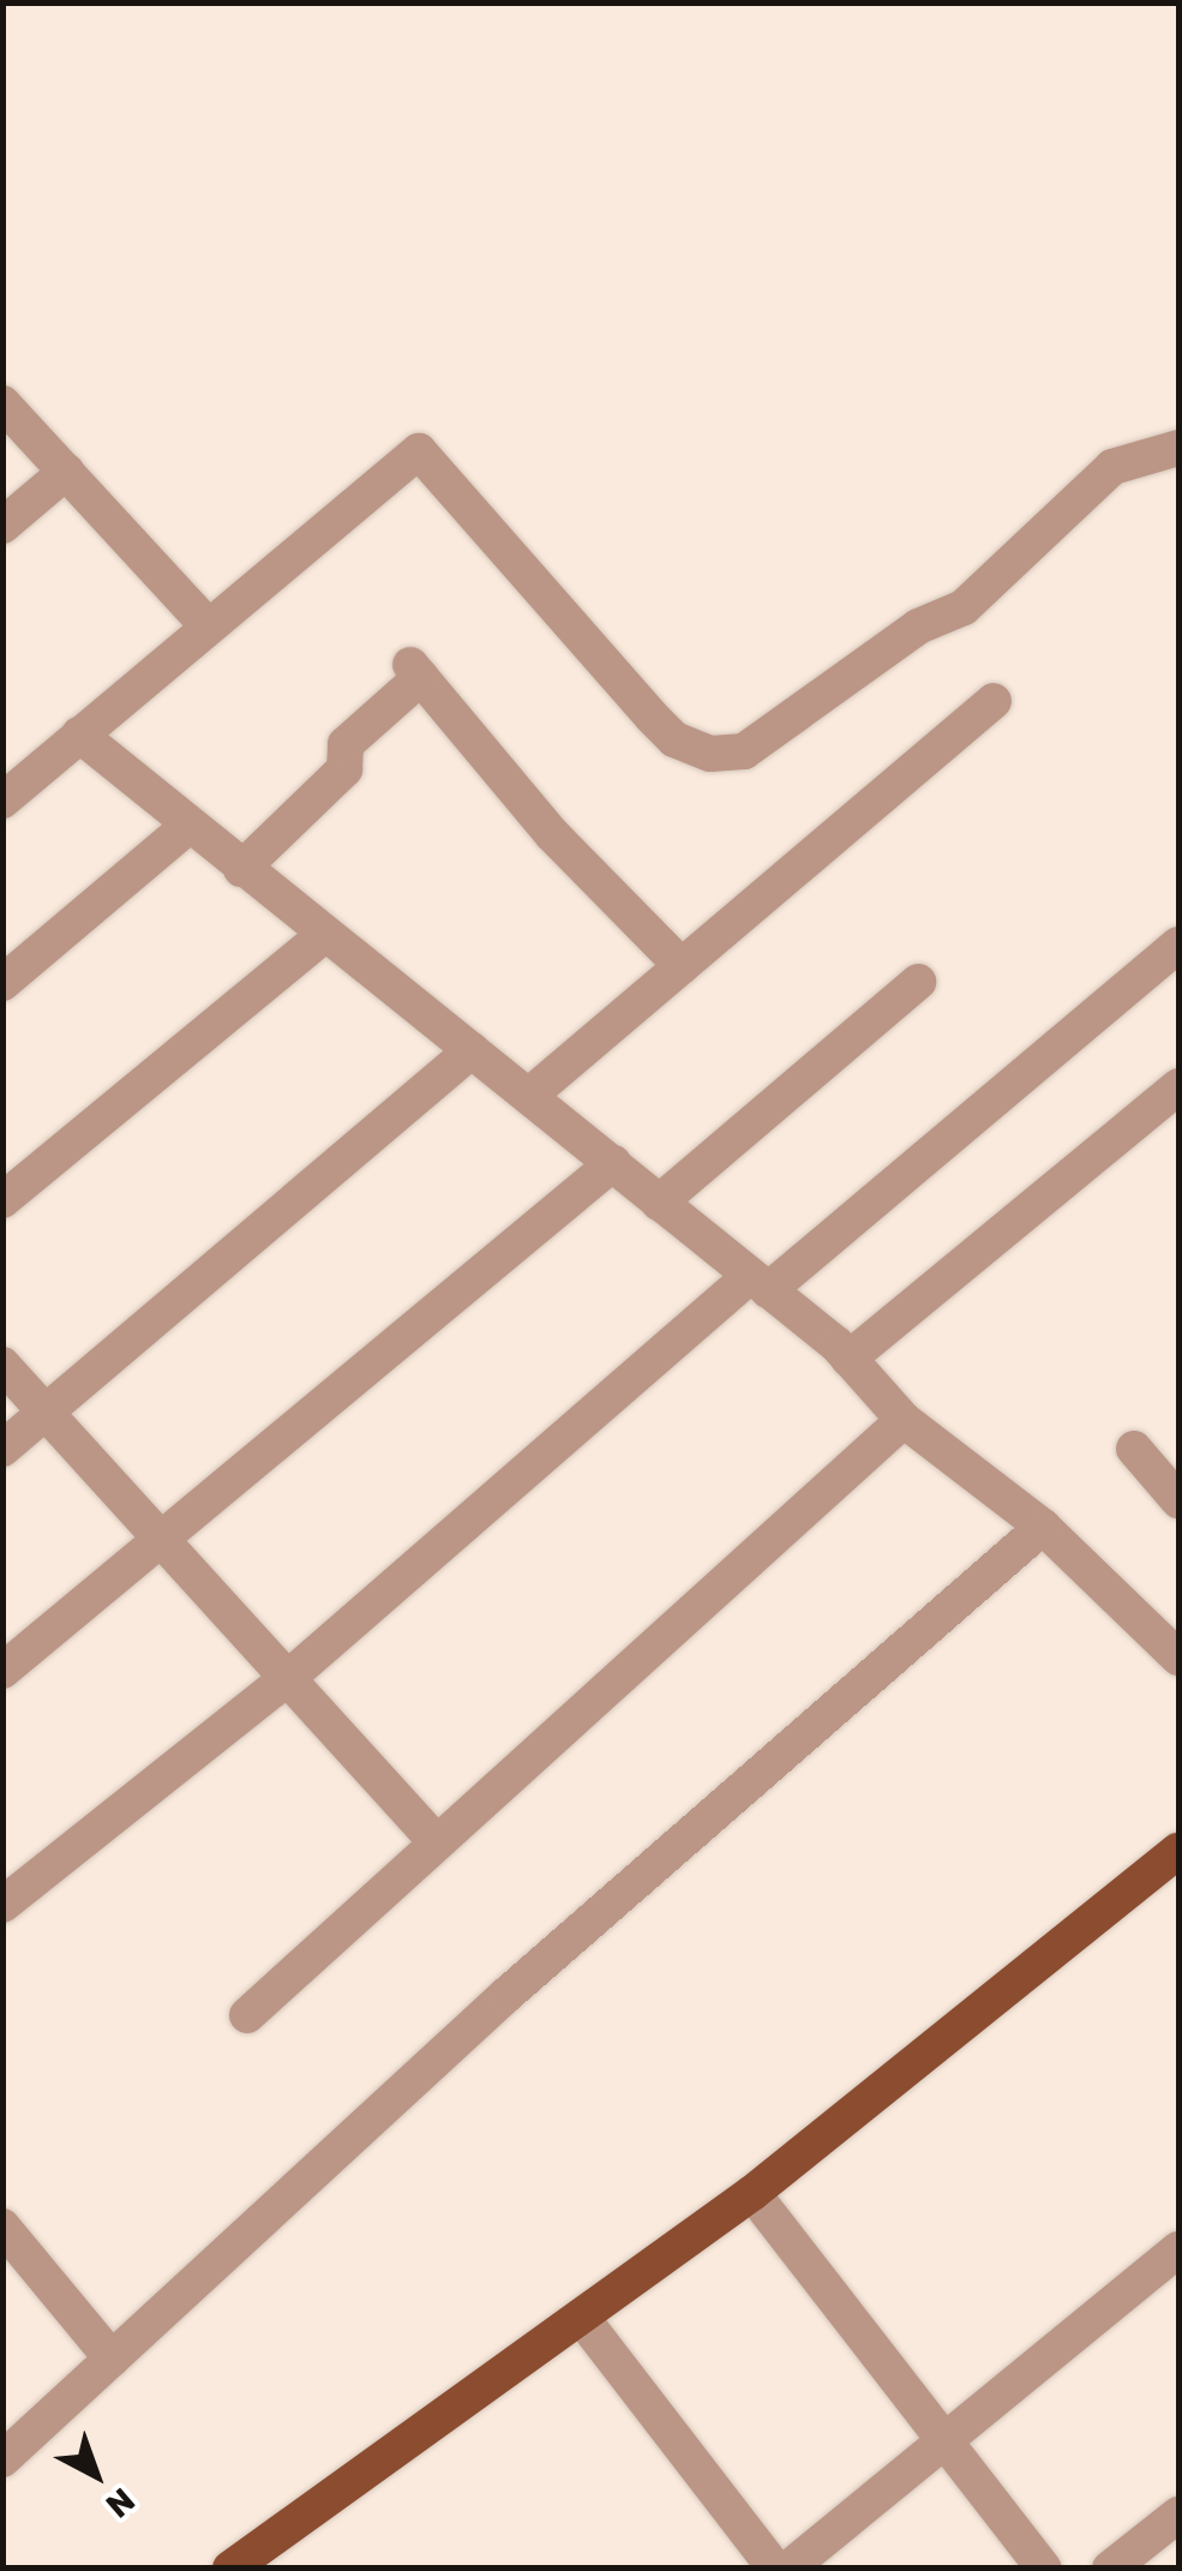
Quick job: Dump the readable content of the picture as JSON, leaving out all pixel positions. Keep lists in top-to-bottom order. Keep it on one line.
{"north":"bottom right"}
